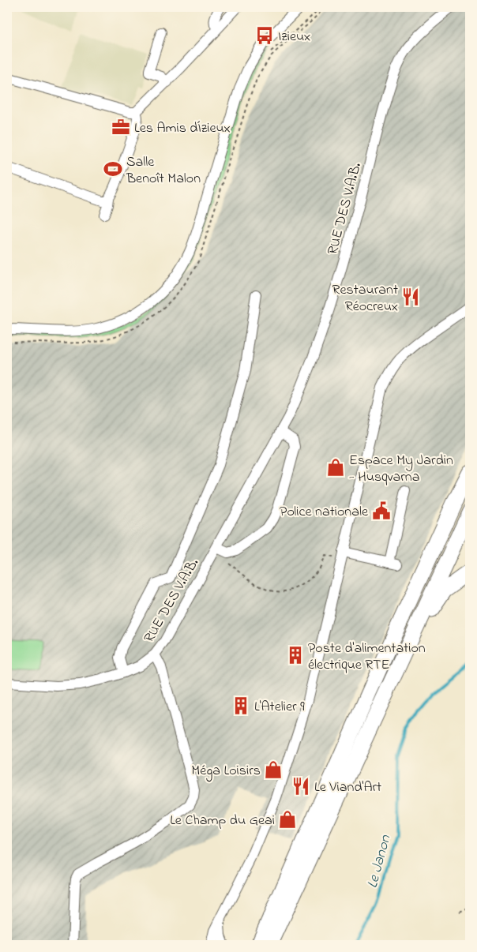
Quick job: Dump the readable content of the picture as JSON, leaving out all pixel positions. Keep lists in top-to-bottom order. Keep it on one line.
{"streets":{"street":["RUE DES V.A.B."]},"water":["Le Janon"],"places":{"bus stop":["Izieux"],"office":["Les Amis dÍzieux"],"sports":["Salle Benoît Malon"],"restaurant":["Restaurant Réocreux","Le Viand'Art"],"shop":["Espace My Jardin - Husqvarna","Méga Loisirs","Le Champ du Geai"],"public building":["Police nationale"],"building":["Poste d'alimentation électrique RTE","L'Atelier 9"]}}
